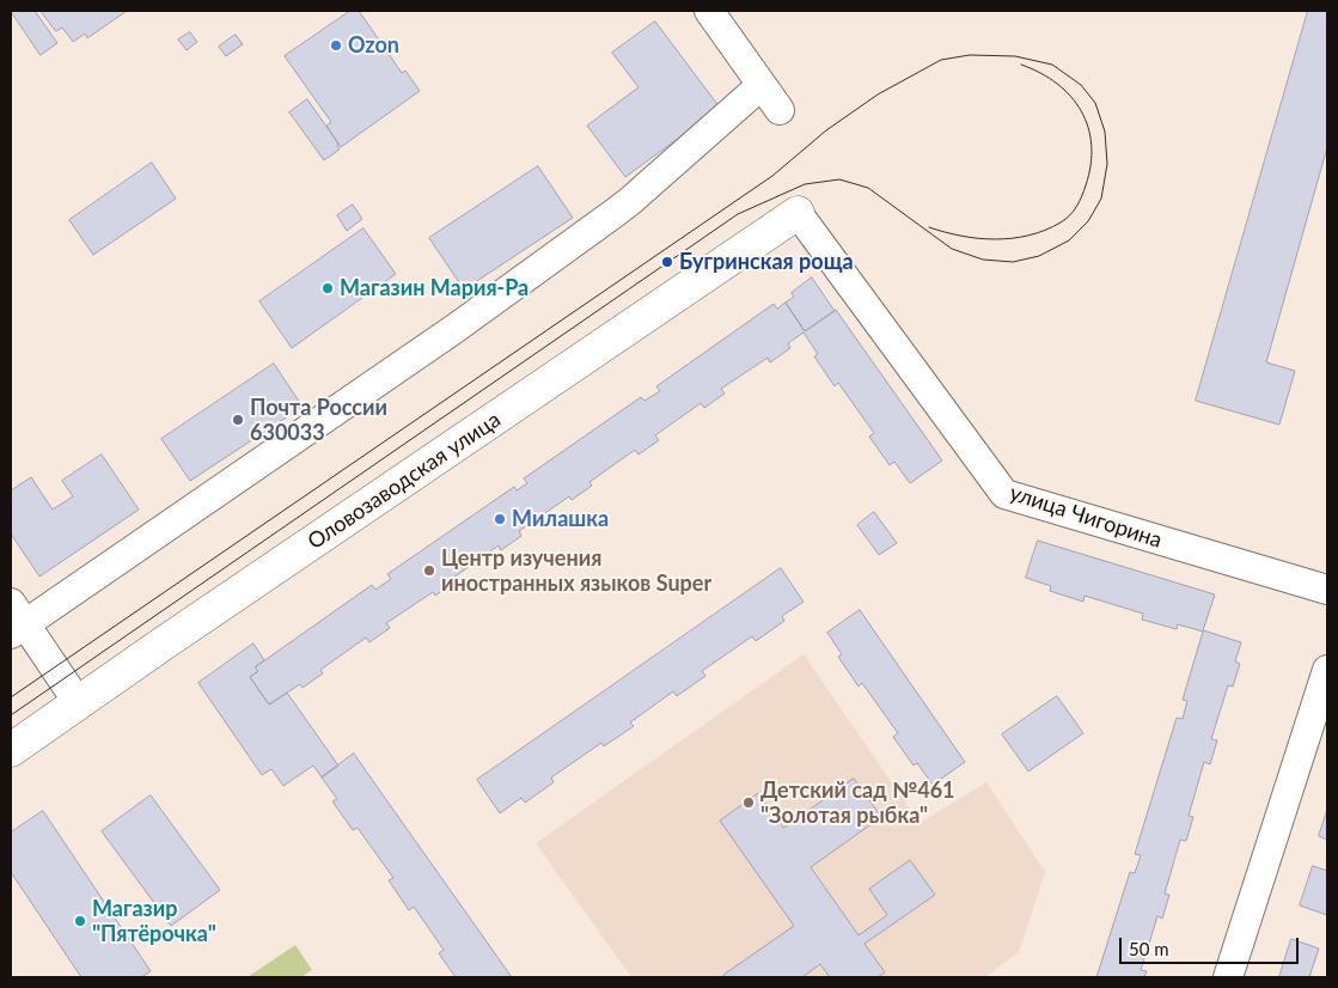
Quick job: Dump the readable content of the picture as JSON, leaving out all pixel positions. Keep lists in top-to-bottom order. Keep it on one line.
{"streets":{"street":["Оловозаводская улица","улица Чигорина"]},"crossings":[["Оловозаводская улица","улица Чигорина"]],"places":["Ozon","Бугринская роща","Магазин Мария-Ра","Почта России 630033","Милашка","Центр изучения иностранных языков Super","Детский сад №461 \"Золотая рыбка\"","Магазир \"Пятёрочка\""],"scale_bar":"50 m"}
